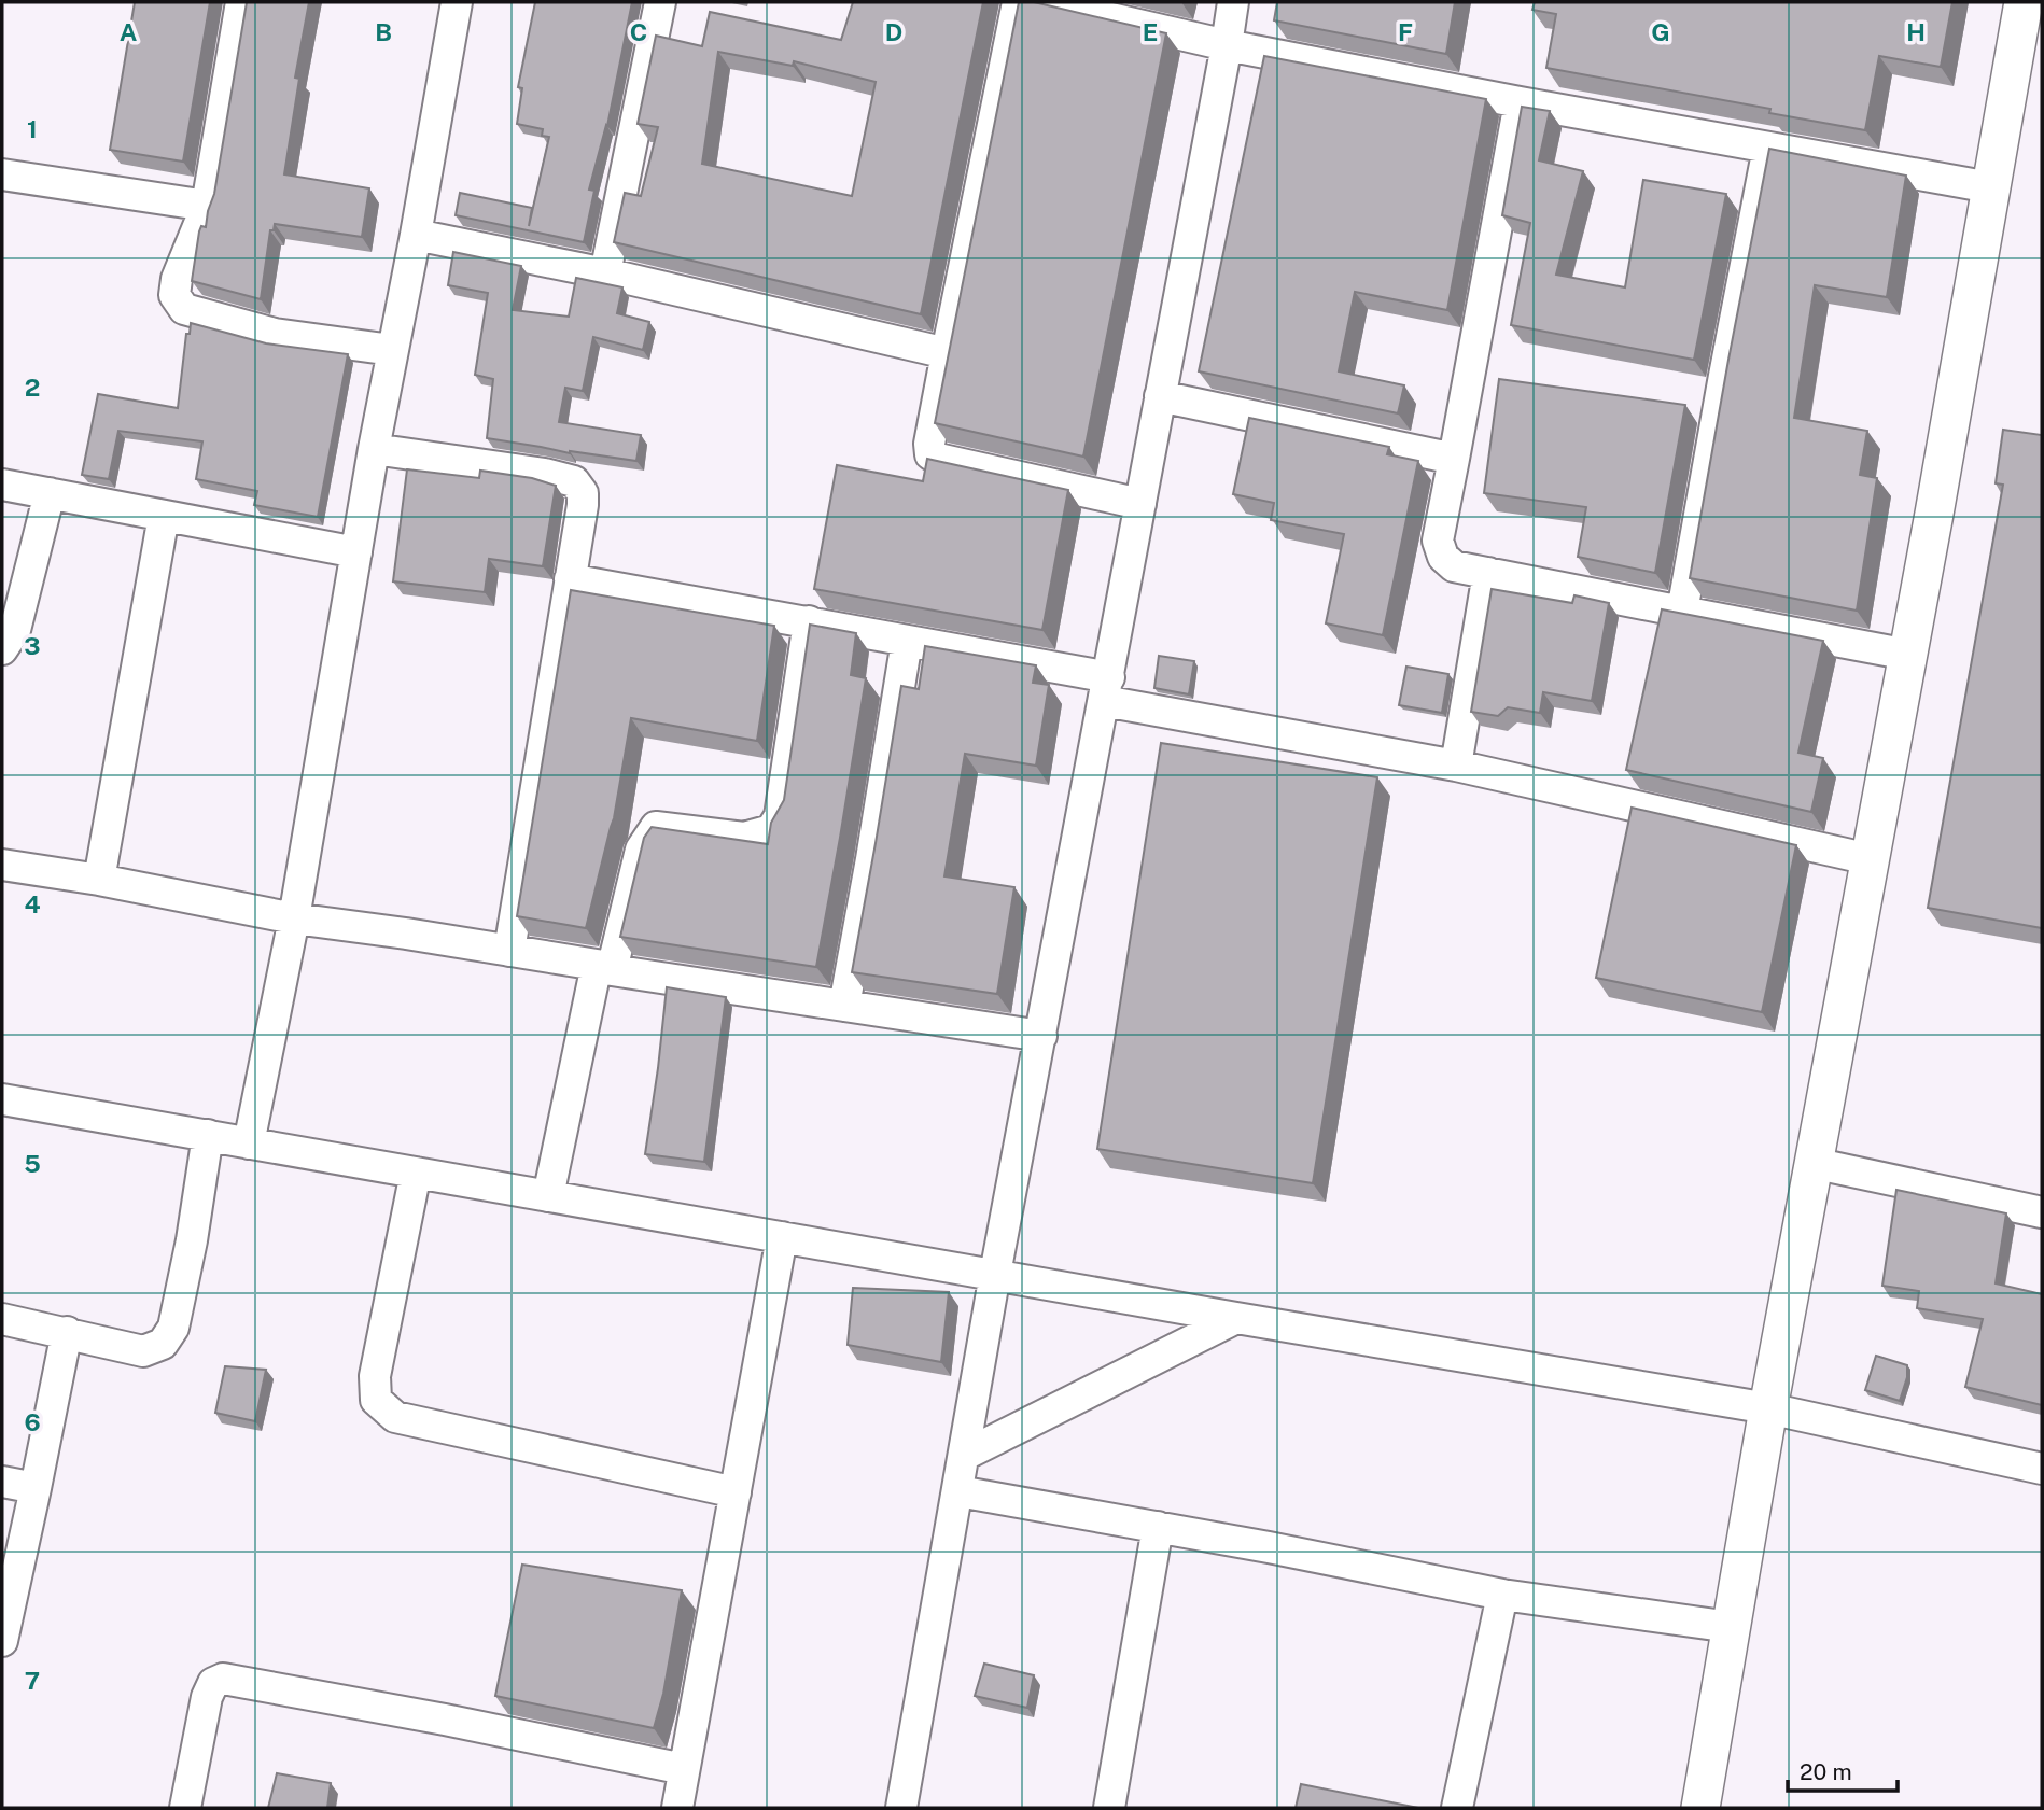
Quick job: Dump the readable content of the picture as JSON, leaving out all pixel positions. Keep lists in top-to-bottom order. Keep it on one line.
{"scale_bar":"20 m","grid":{"columns":["A","B","C","D","E","F","G","H"],"rows":["1","2","3","4","5","6","7"]}}
